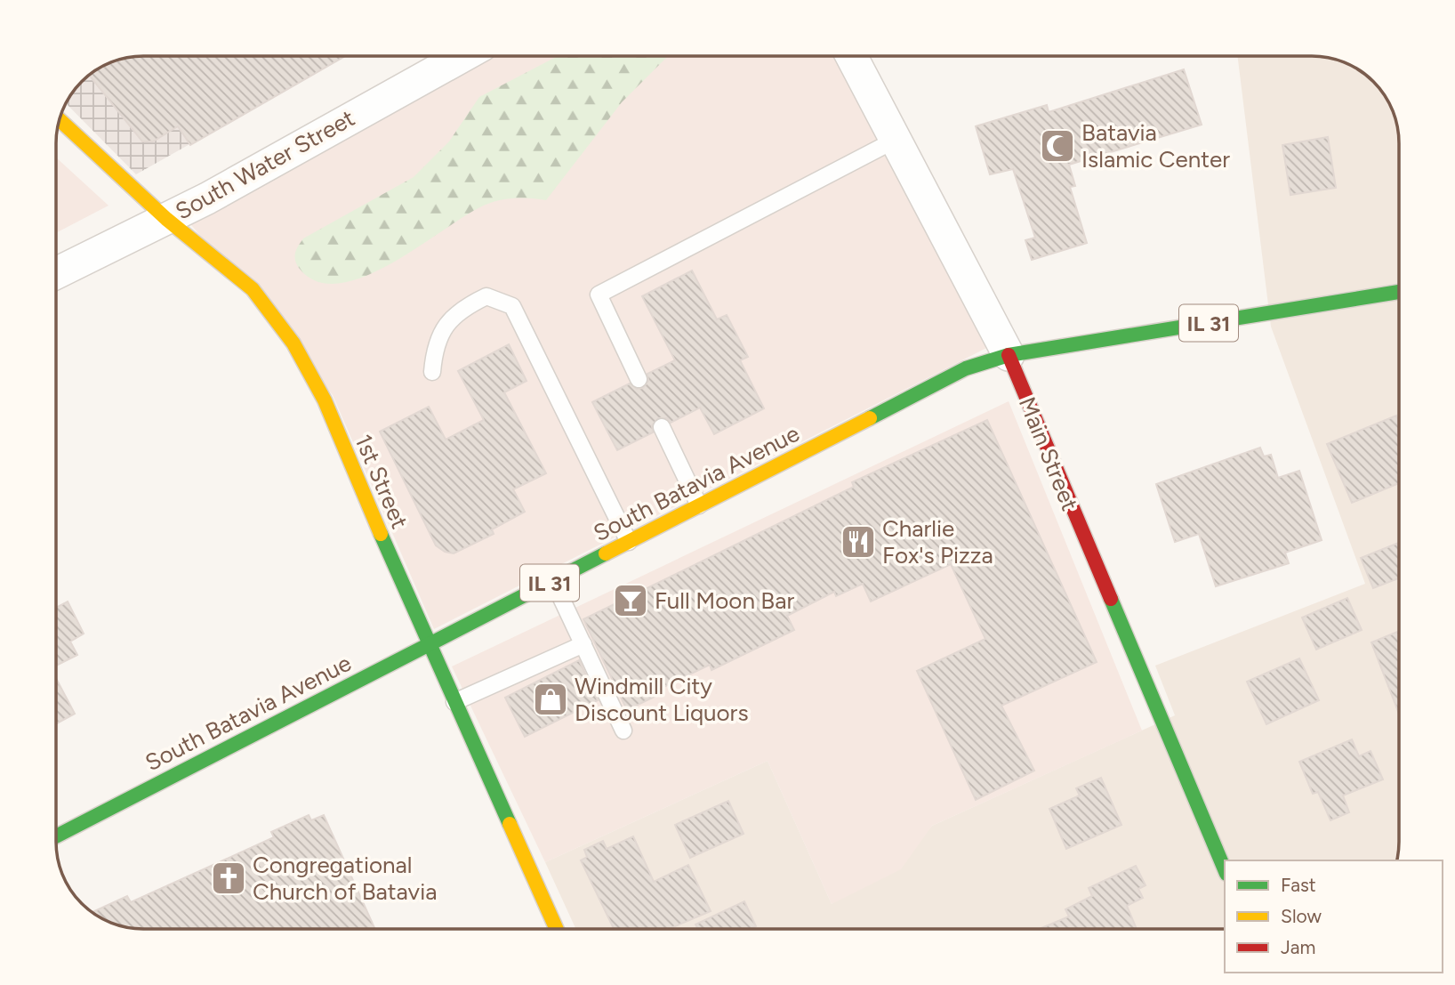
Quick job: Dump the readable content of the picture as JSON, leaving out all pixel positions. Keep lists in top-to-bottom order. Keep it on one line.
{"streets":{"main road":["IL 31","Main Street","1st Street","South Batavia Avenue"],"street":["South Water Street"]},"crossings":[["South Water Street","1st Street"],["Main Street","South Batavia Avenue"],["1st Street","South Batavia Avenue"]],"places":{"mosque":["Batavia Islamic Center"],"restaurant":["Charlie Fox's Pizza"],"bar":["Full Moon Bar"],"shop":["Windmill City Discount Liquors"],"church":["Congregational Church of Batavia"]},"legend":["Fast","Slow","Jam"]}
